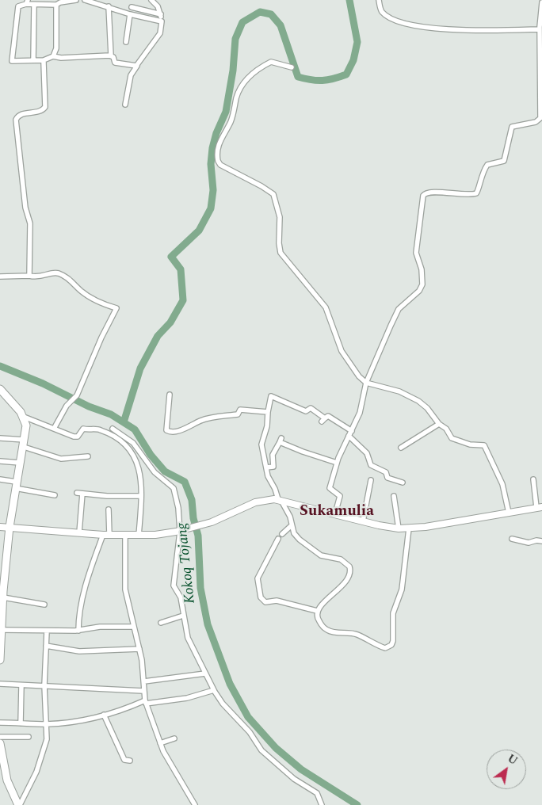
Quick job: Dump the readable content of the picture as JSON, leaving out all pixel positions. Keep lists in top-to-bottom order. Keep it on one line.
{"districts":["Sukamulia"],"water":["Kokoq Tojang"],"north":"top right"}
